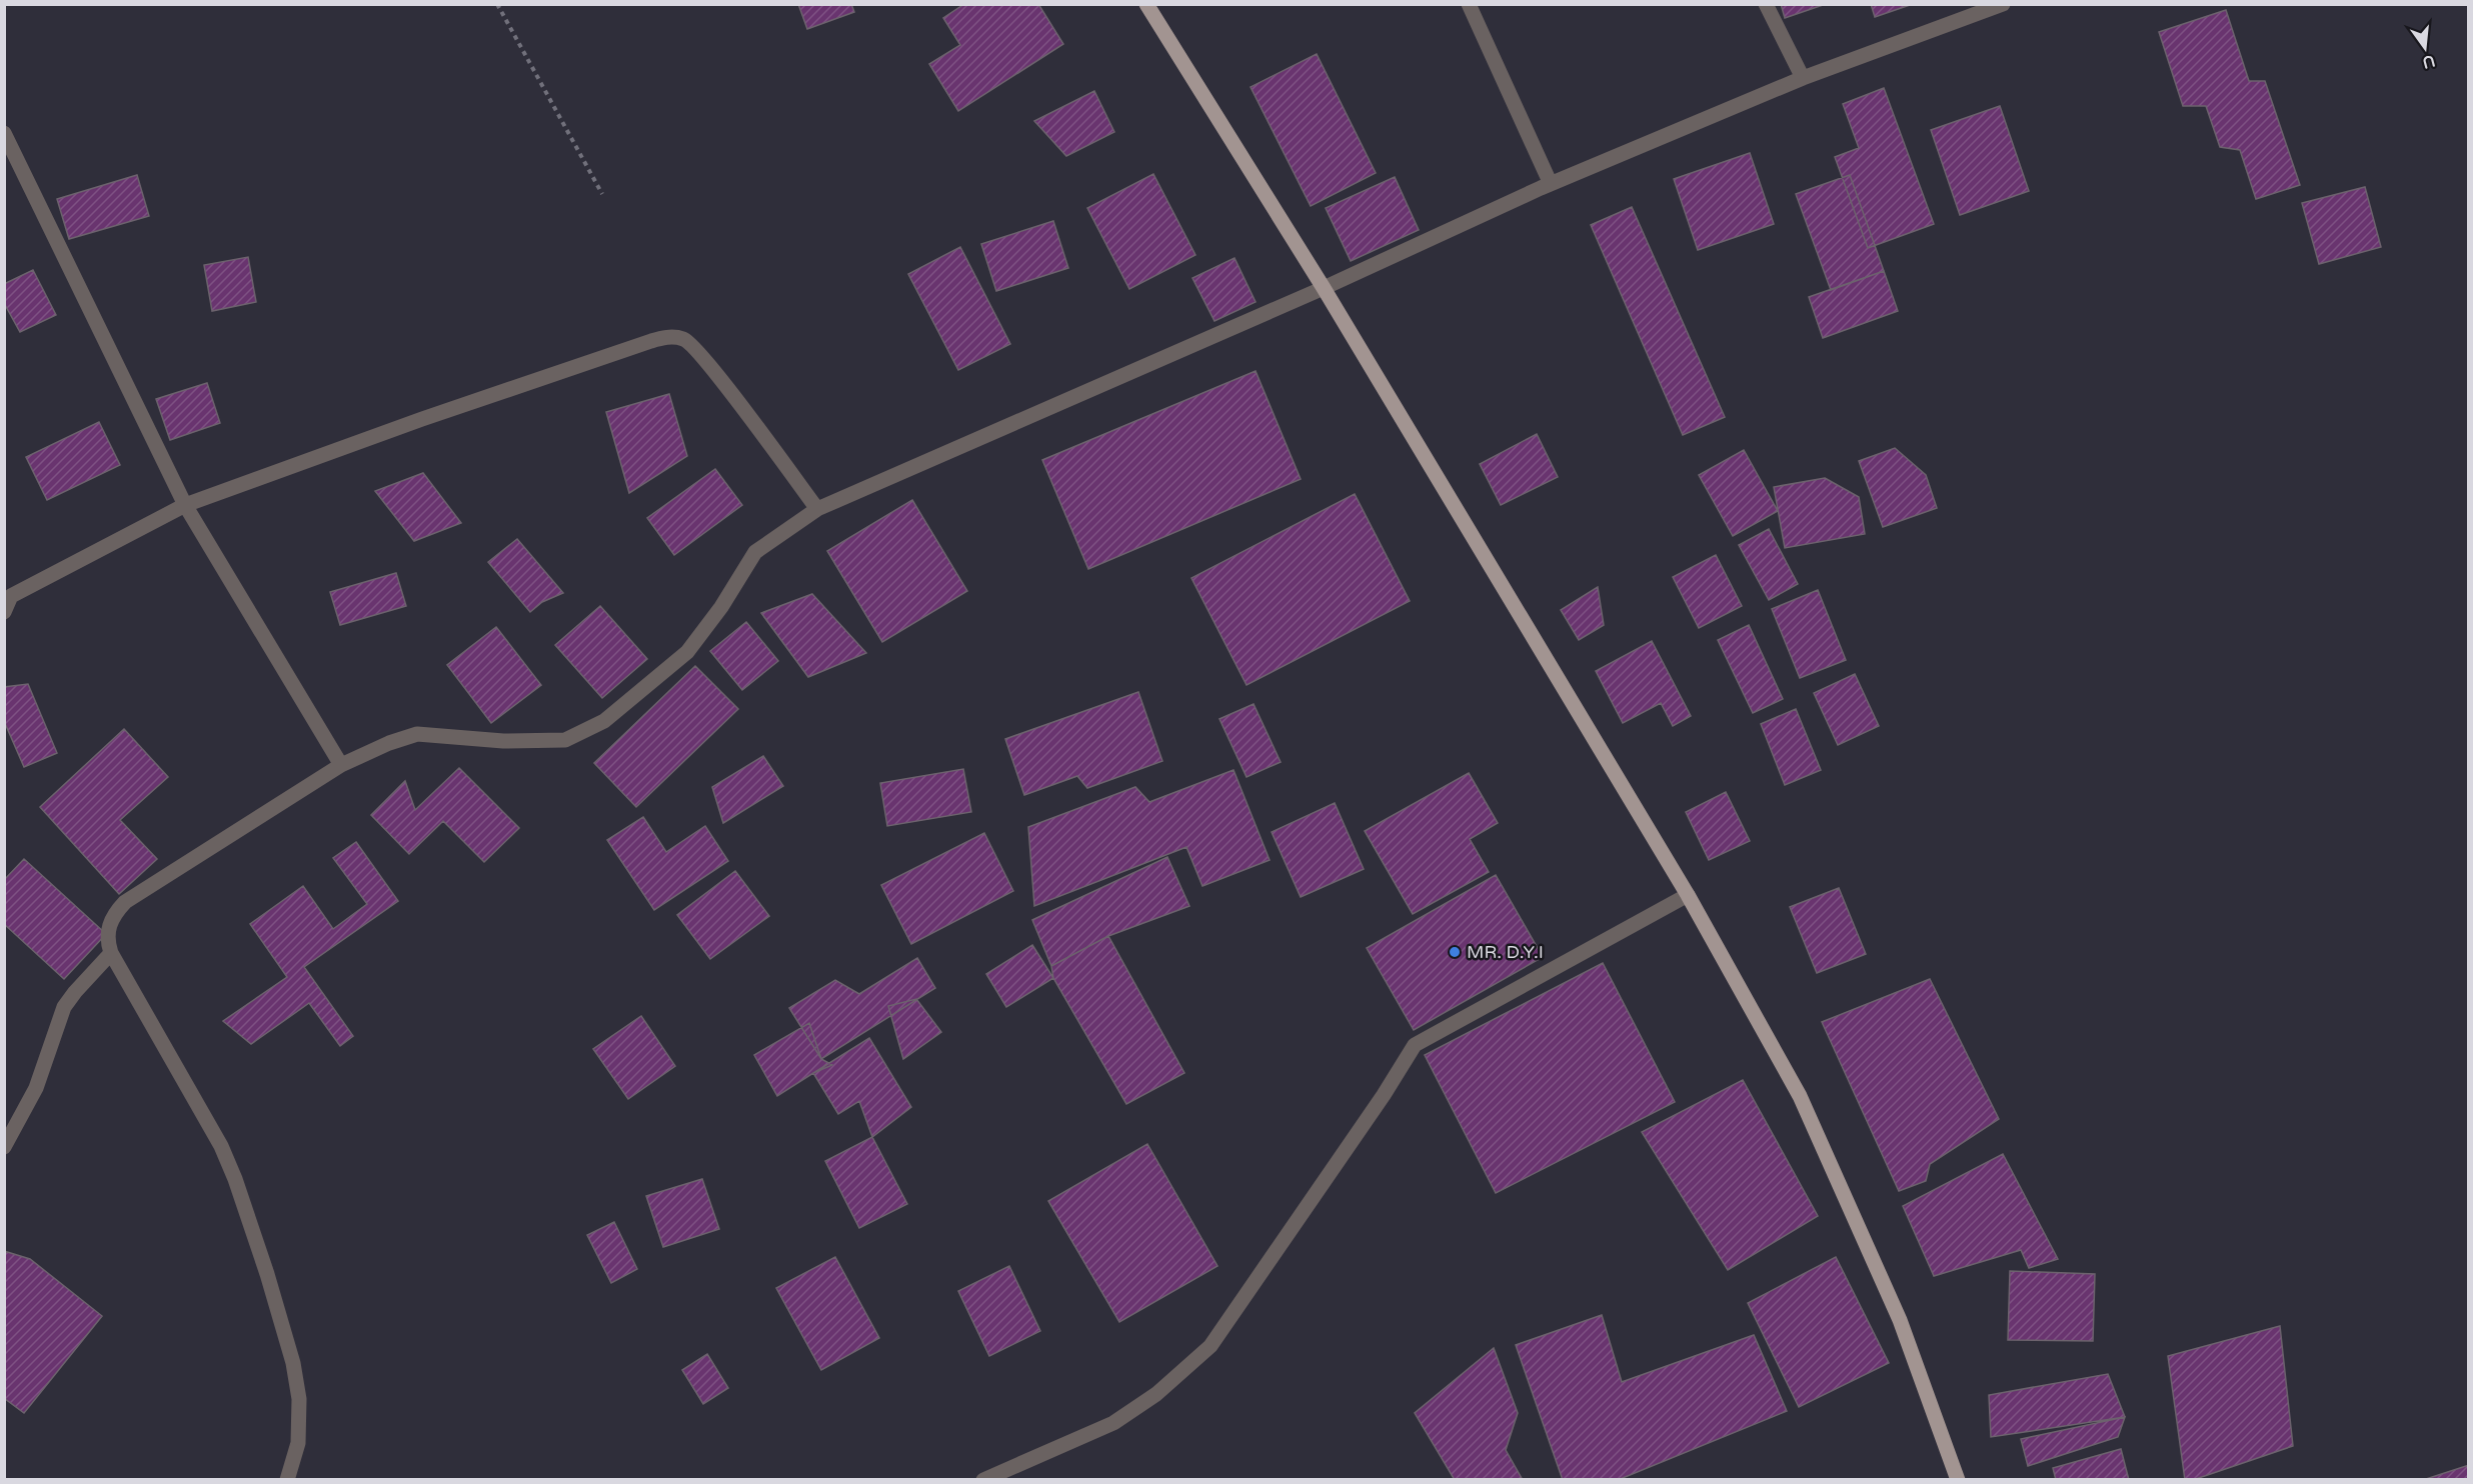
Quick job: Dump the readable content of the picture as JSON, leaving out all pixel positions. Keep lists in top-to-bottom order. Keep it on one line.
{"places":["MR. D.Y.I"],"north":"bottom"}
